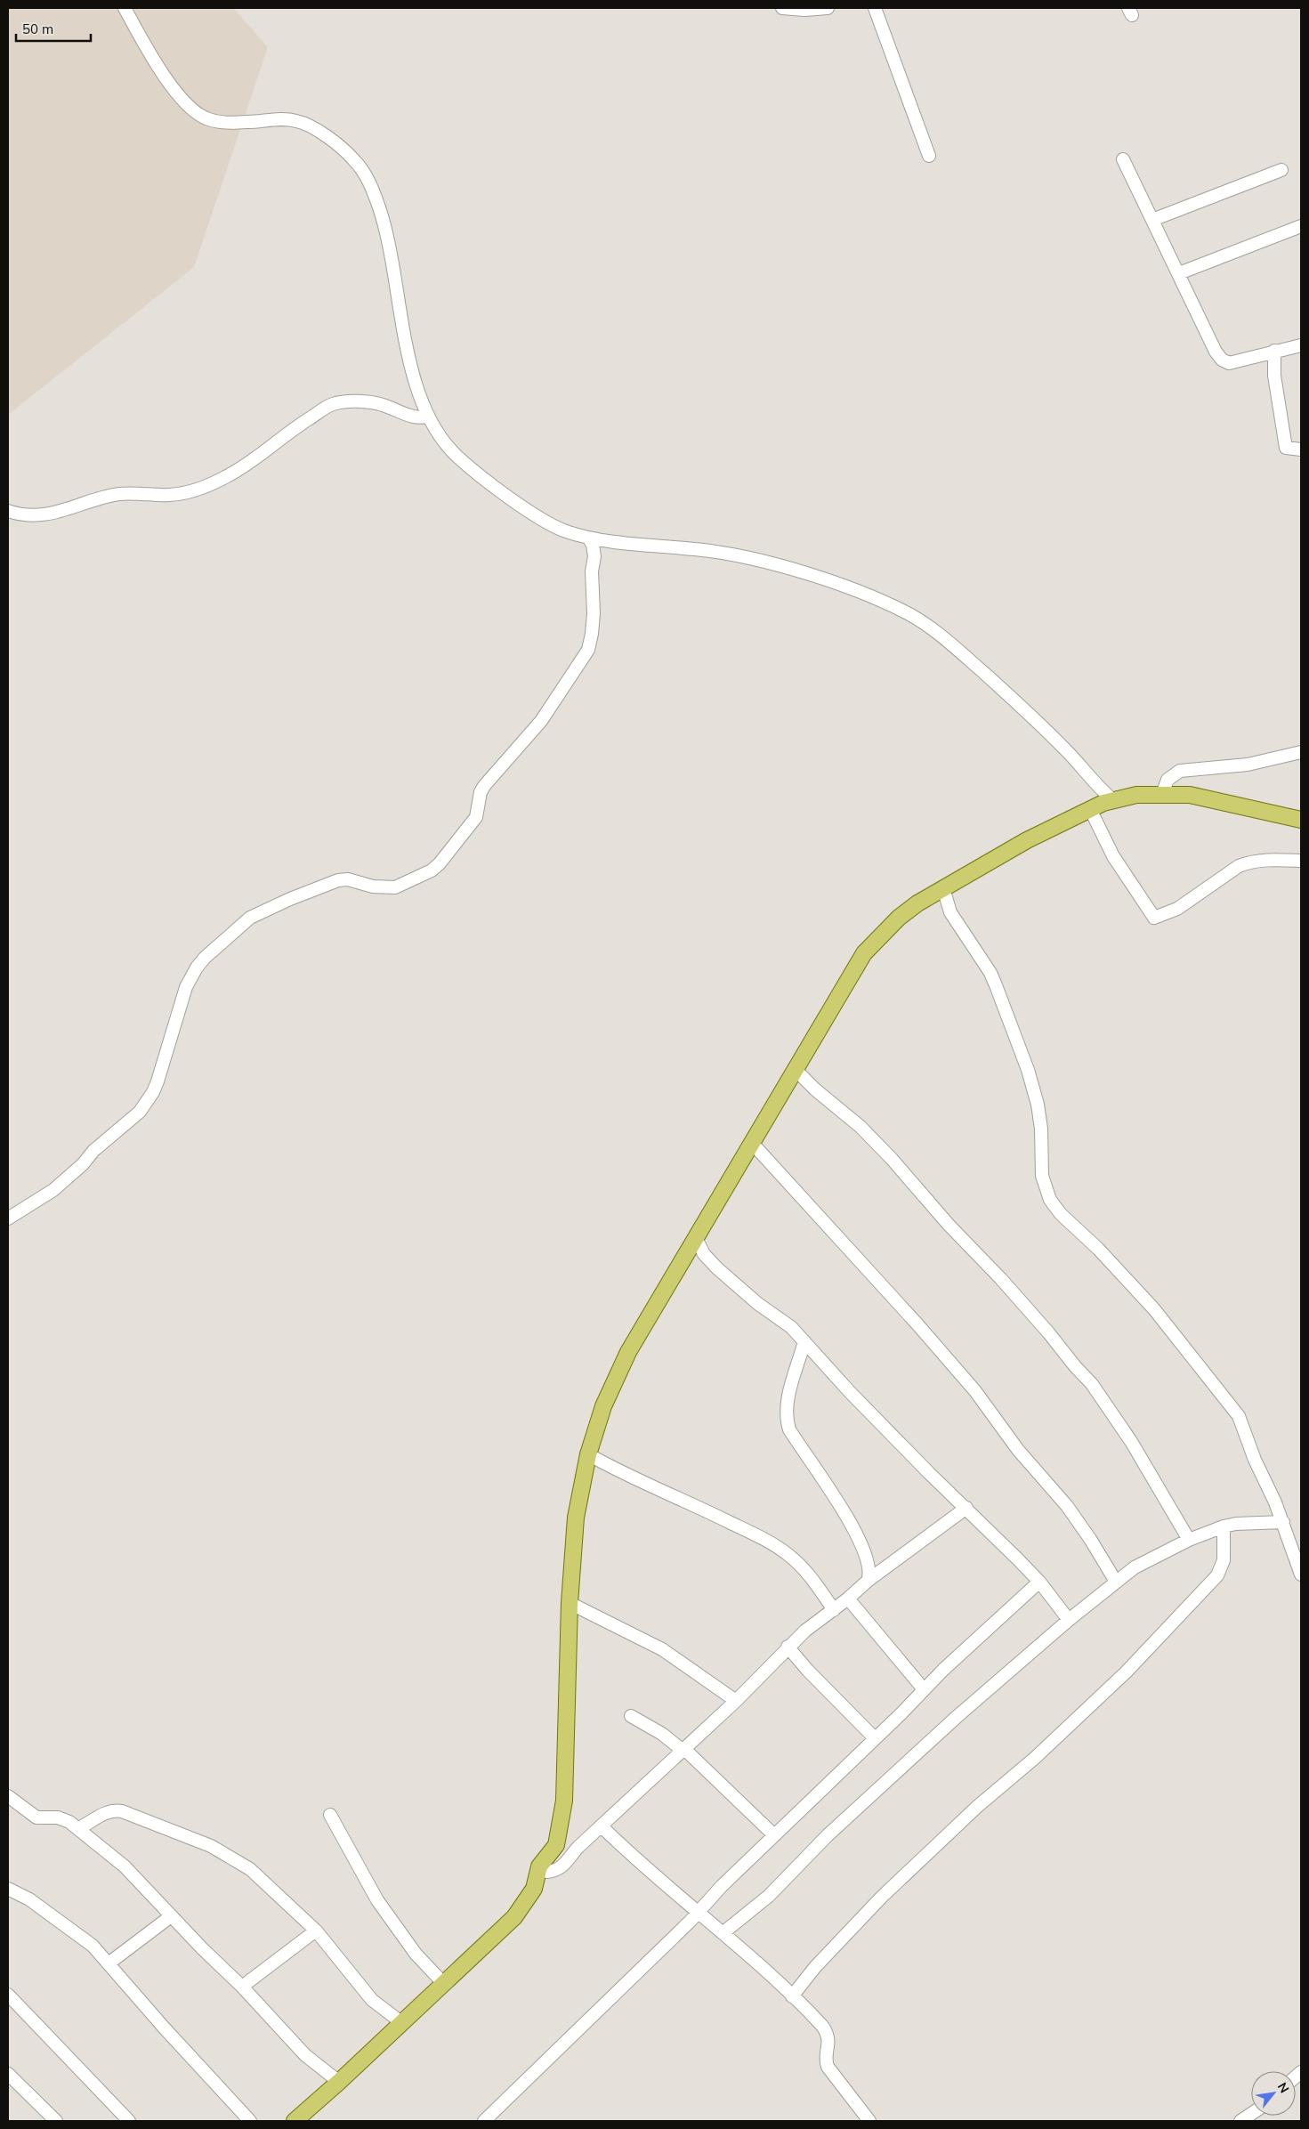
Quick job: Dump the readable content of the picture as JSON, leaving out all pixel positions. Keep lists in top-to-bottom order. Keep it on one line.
{"scale_bar":"50 m","north":"top right"}
